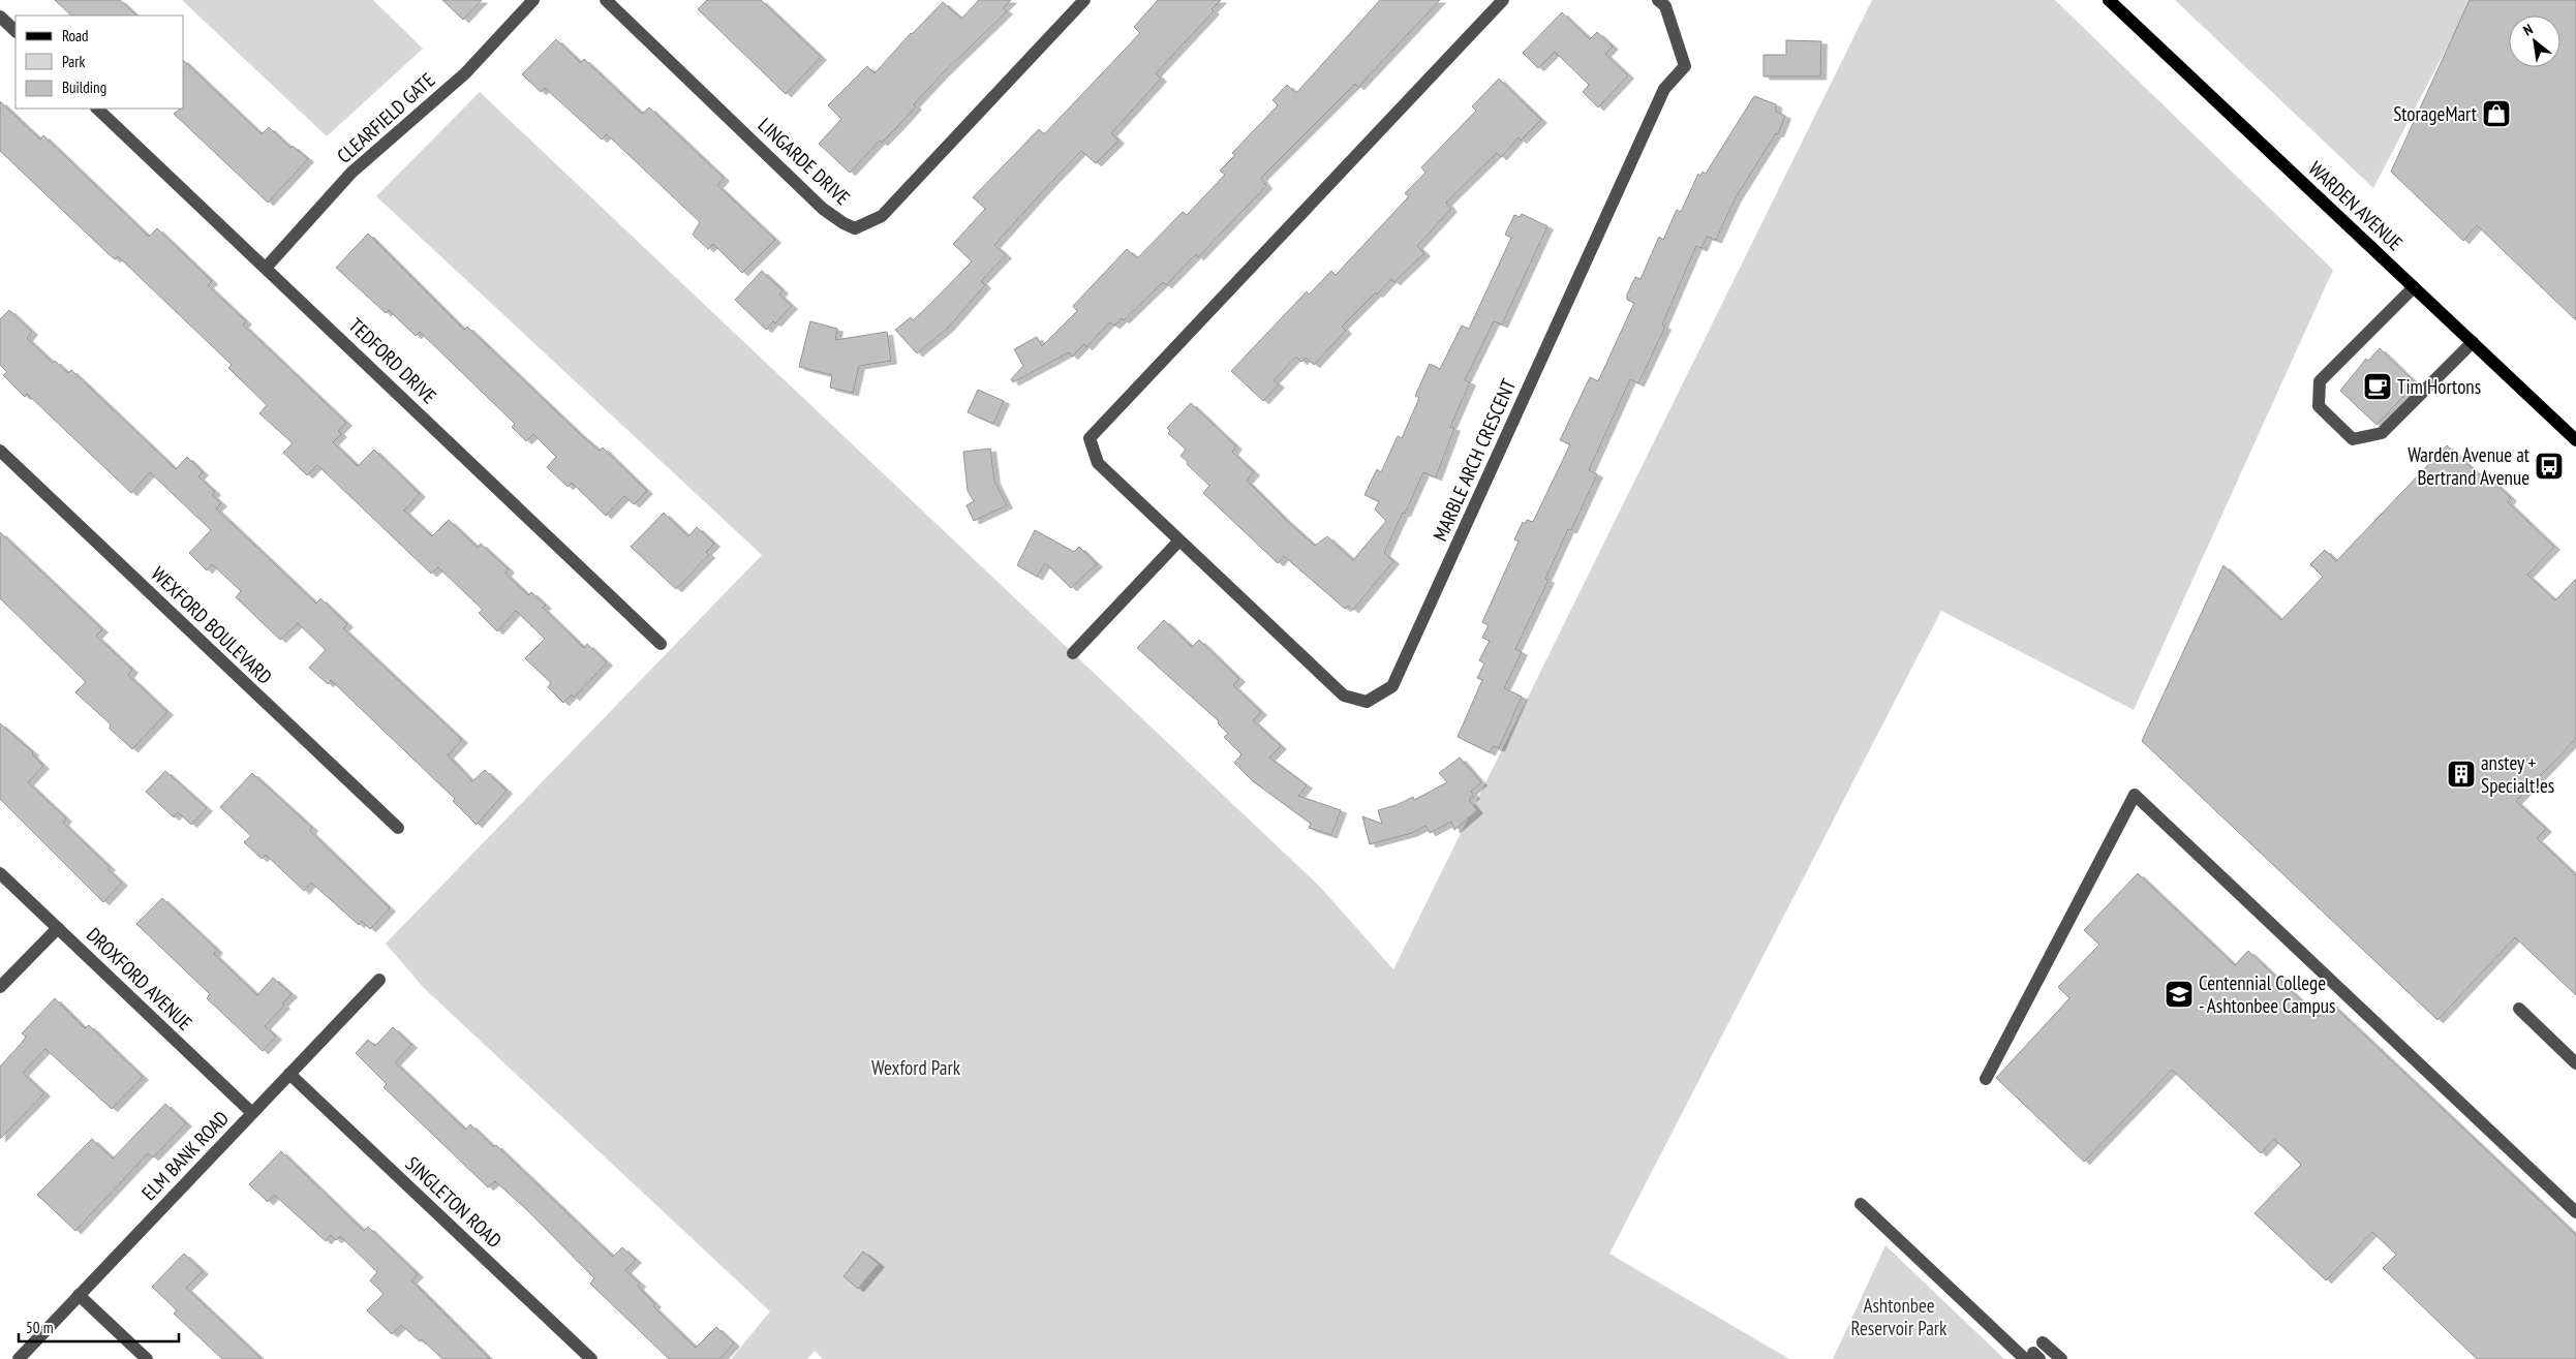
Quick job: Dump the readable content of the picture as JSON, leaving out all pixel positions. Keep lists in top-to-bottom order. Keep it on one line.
{"streets":{"main road":["WARDEN AVENUE"],"street":["CLEARFIELD GATE","LINGARDE DRIVE","TEDFORD DRIVE","MARBLE ARCH CRESCENT","WEXFORD BOULEVARD","DROXFORD AVENUE","ELM BANK ROAD","SINGLETON ROAD"]},"crossings":[["CLEARFIELD GATE","TEDFORD DRIVE"],["DROXFORD AVENUE","ELM BANK ROAD"],["ELM BANK ROAD","SINGLETON ROAD"]],"parks":["Wexford Park","Ashtonbee Reservoir Park"],"places":{"shop":["StorageMart"],"cafe":["Tim Hortons"],"bus stop":["Warden Avenue at Bertrand Avenue"],"building":["anstey + Specialt!es"],"school or university":["Centennial College - Ashtonbee Campus"]},"legend":["Road","Park","Building"],"scale_bar":"50 m","north":"top left"}
